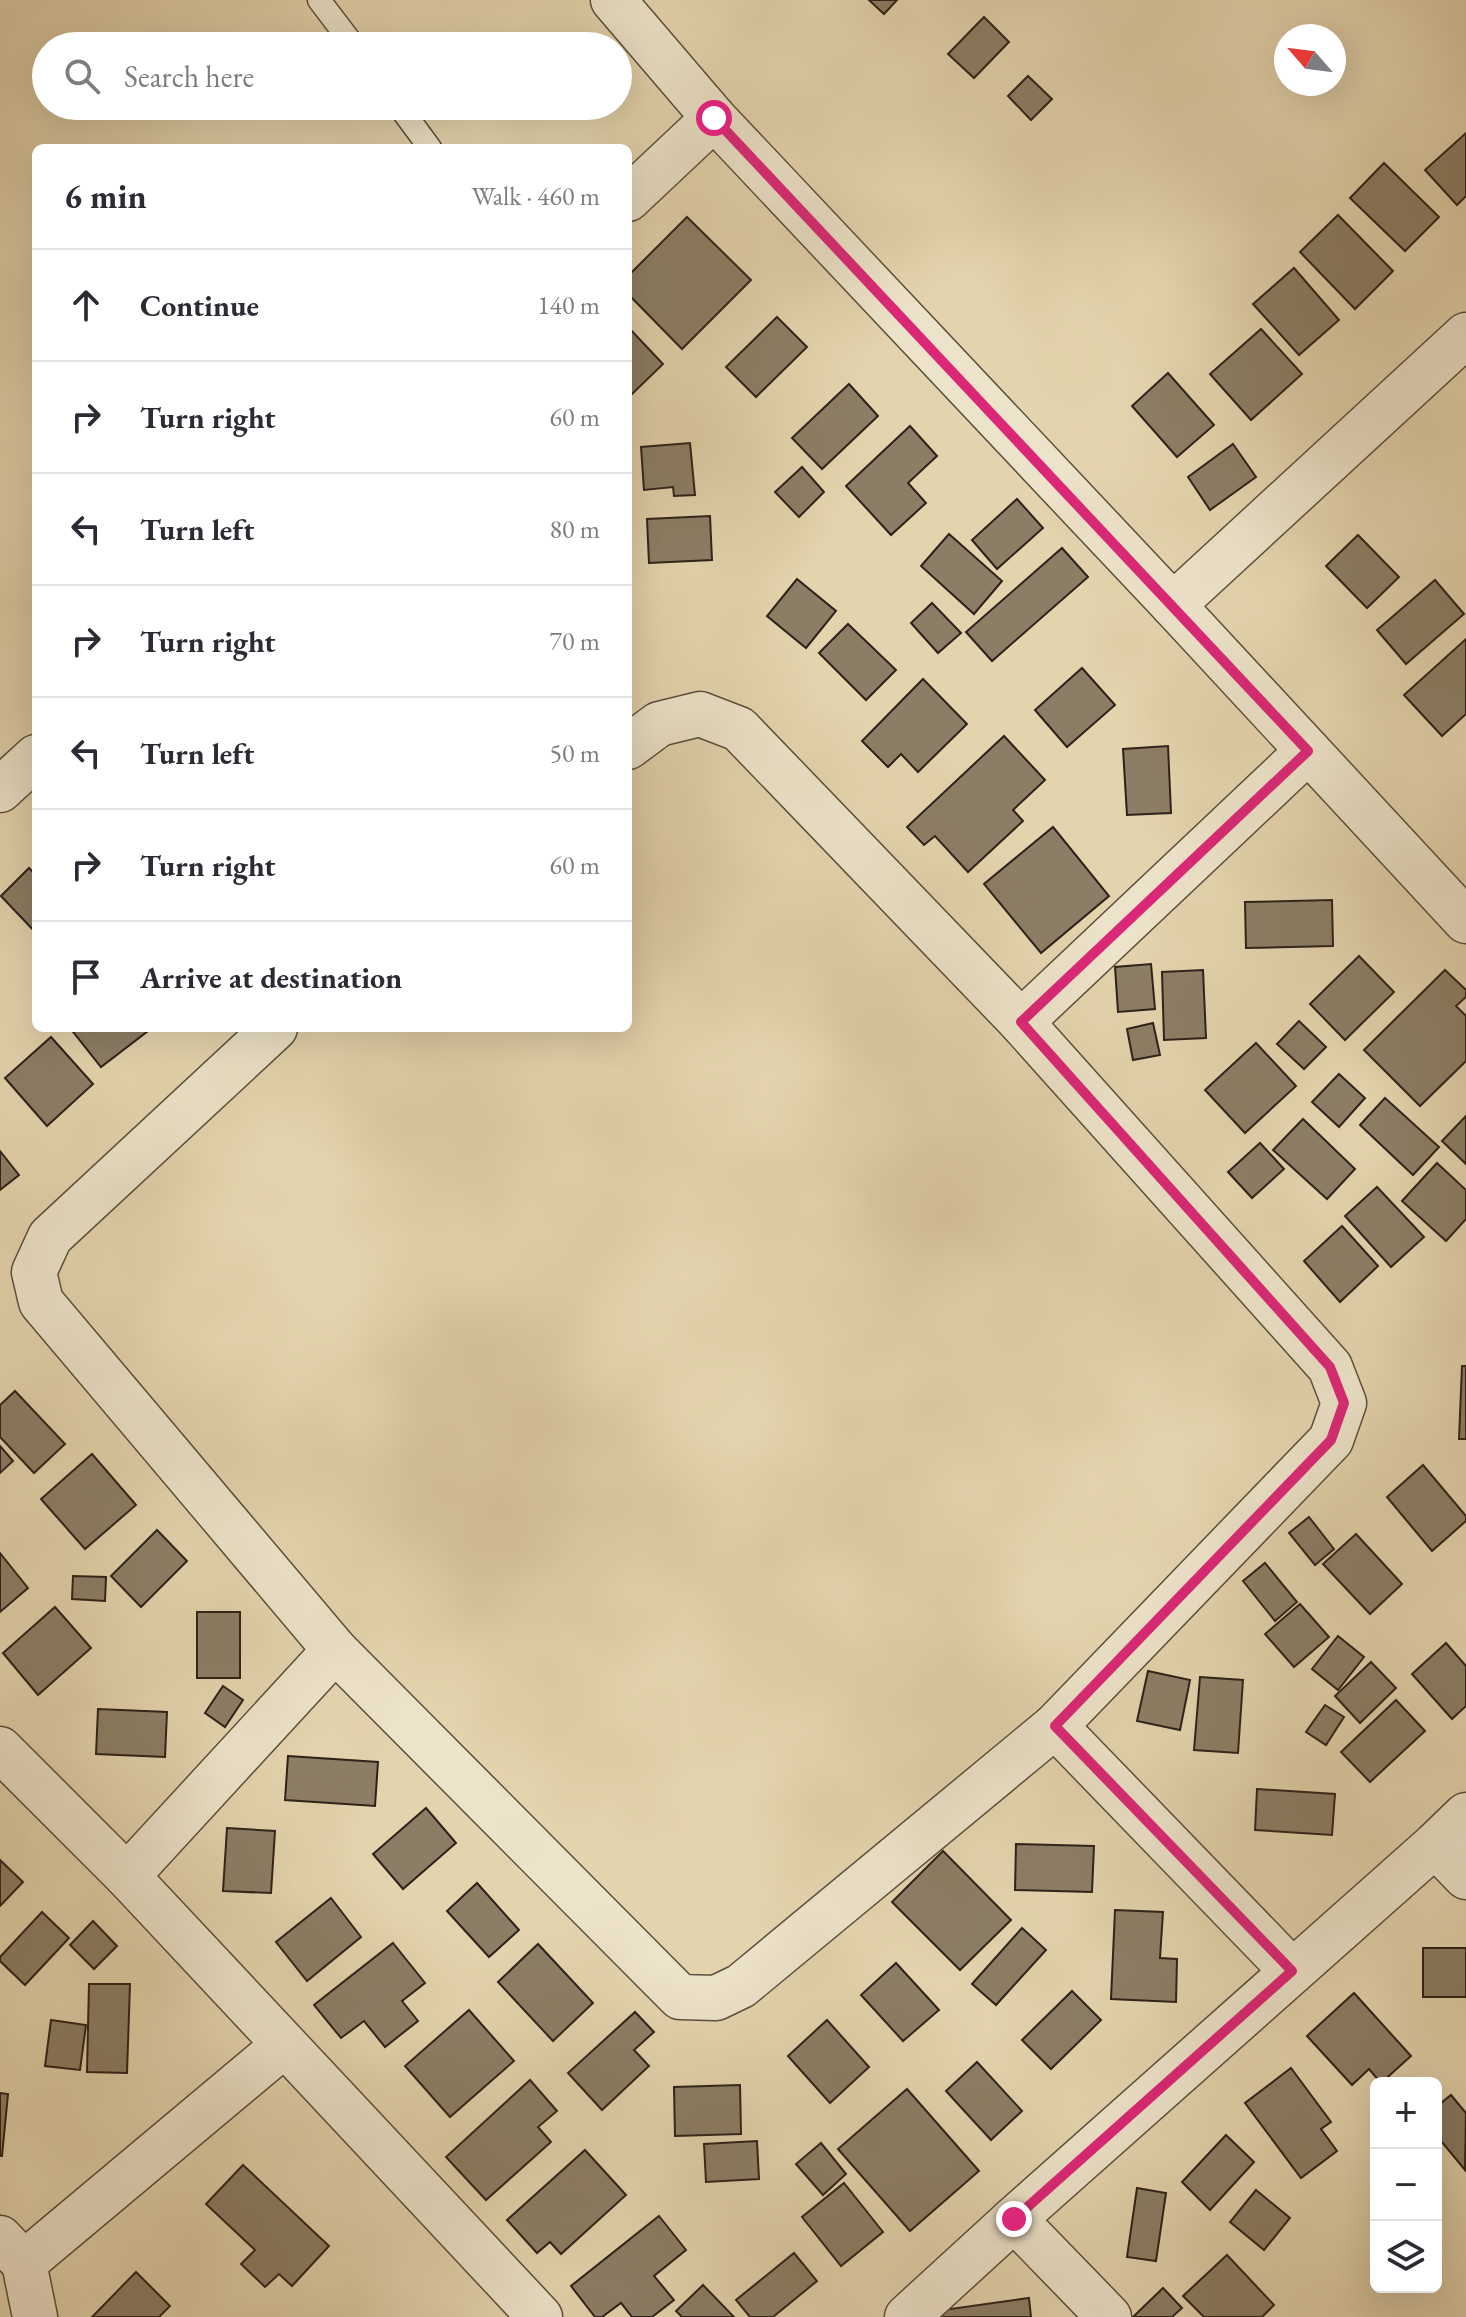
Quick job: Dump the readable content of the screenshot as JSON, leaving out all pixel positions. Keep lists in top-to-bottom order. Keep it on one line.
{"north":"top left","page":{"search":"Search here","heading":["6 min","Walk · 460 m"],"list":[["Continue","140 m"],["Turn right","60 m"],["Turn left","80 m"],["Turn right","70 m"],["Turn left","50 m"],["Turn right","60 m"],"Arrive at destination"],"map_buttons":["+","−"]}}
